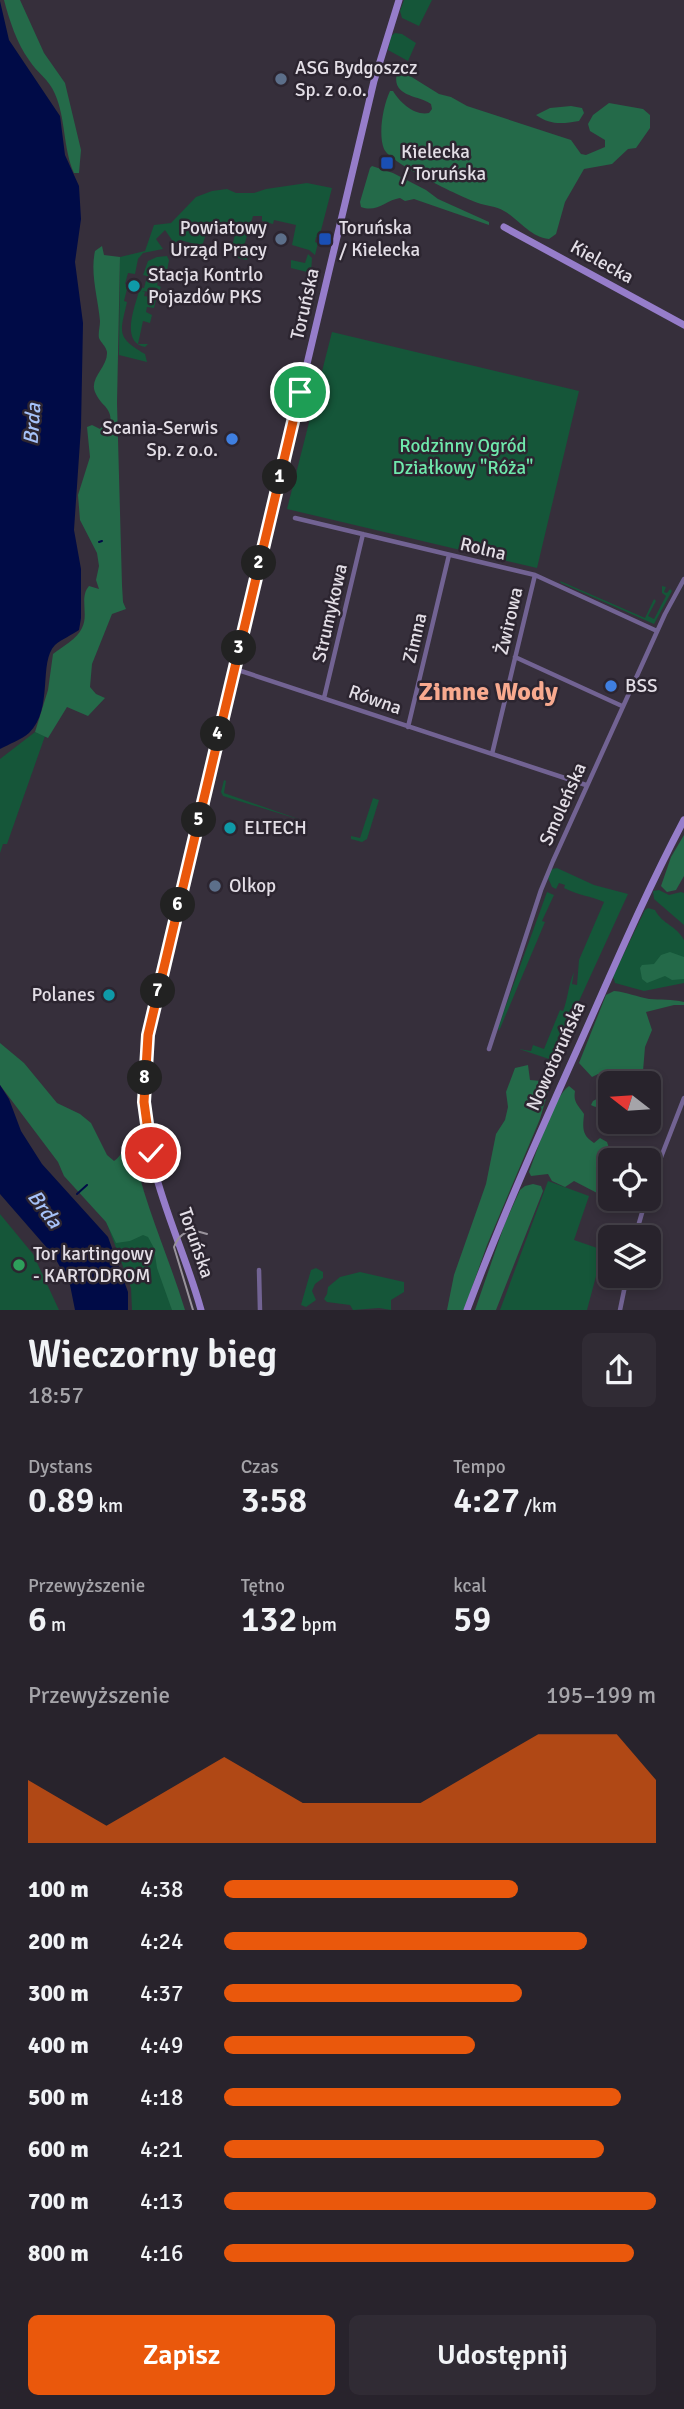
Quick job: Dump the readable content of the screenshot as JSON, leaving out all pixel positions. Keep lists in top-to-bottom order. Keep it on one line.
{"streets":{"street":["Kielecka","Toruńska","Rolna","Strumykowa","Żwirowa","Zimna","Równa","Smoleńska","Nowotoruńska"]},"crossings":[["Toruńska","Równa"],["Rolna","Strumykowa"],["Rolna","Żwirowa"],["Rolna","Zimna"],["Rolna","Smoleńska"],["Strumykowa","Równa"],["Żwirowa","Równa"],["Zimna","Równa"],["Równa","Smoleńska"]],"districts":["Zimne Wody"],"water":["Brda"],"parks":["Rodzinny Ogród Działkowy \"Róża\""],"places":{"other":["ASG Bydgoszcz Sp. z o.o.","Powiatowy Urząd Pracy","Stacja Kontrlo Pojazdów PKS","Scania-Serwis Sp. z o.o.","BSS","ELTECH","Olkop","Polanes","Tor kartingowy - KARTODROM"],"transit":["Kielecka / Toruńska","Toruńska / Kielecka"]},"north":"left","page":{"pins":["1","2","3","4","5","6","7","8"],"heading":["Wieczorny bieg","18:57"],"stats":[["Dystans","0.89 km"],["Czas","3:58"],["Tempo","4:27 /km"],["Przewyższenie","6 m"],["Tętno","132 bpm"],["kcal","59"]],"chart":["Przewyższenie","195–199 m"],"list":[{"name":"100 m","note":"4:38"},{"name":"200 m","note":"4:24"},{"name":"300 m","note":"4:37"},{"name":"400 m","note":"4:49"},{"name":"500 m","note":"4:18"},{"name":"600 m","note":"4:21"},{"name":"700 m","note":"4:13"},{"name":"800 m","note":"4:16"}],"buttons":["Zapisz","Udostępnij"]}}
